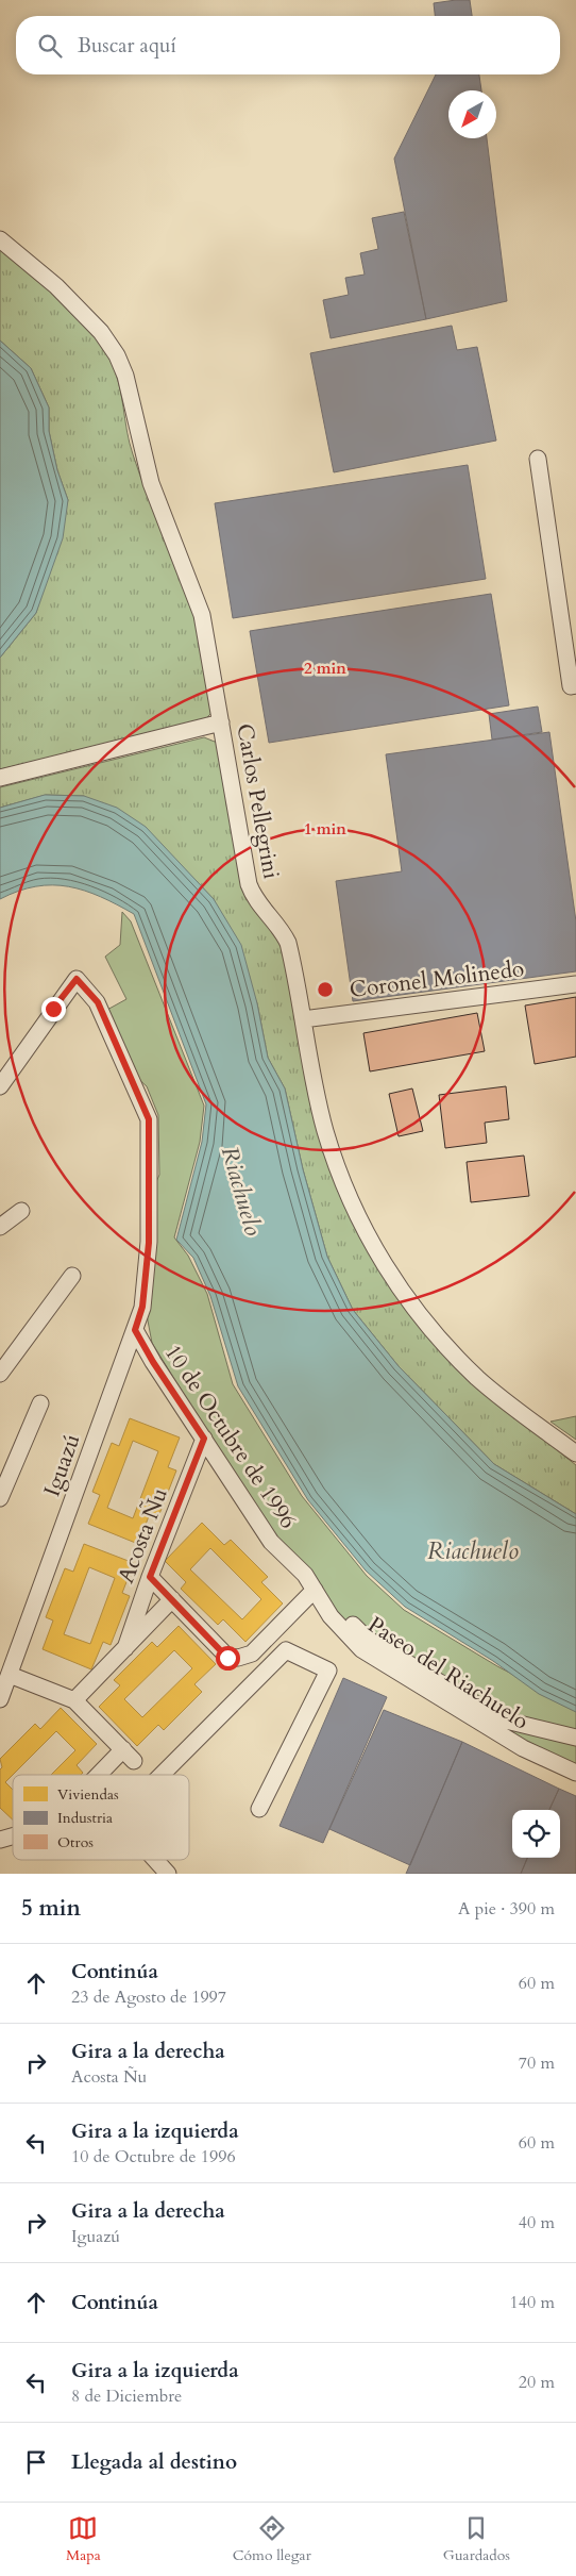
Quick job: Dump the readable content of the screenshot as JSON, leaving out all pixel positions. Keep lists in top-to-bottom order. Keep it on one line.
{"streets":{"street":["Carlos Pellegrini","Coronel Molinedo","10 de Octubre de 1996","Iguazú","Acosta Ñu","Paseo del Riachuelo"]},"crossings":[["Carlos Pellegrini","Coronel Molinedo"],["10 de Octubre de 1996","Iguazú"],["10 de Octubre de 1996","Acosta Ñu"],["10 de Octubre de 1996","Paseo del Riachuelo"]],"water":["Riachuelo"],"legend":["Viviendas","Industria","Otros"],"north":"bottom left","page":{"search":"Buscar aquí","heading":["5 min","A pie · 390 m"],"list":[["Continúa","23 de Agosto de 1997","60 m"],["Gira a la derecha","Acosta Ñu","70 m"],["Gira a la izquierda","10 de Octubre de 1996","60 m"],["Gira a la derecha","Iguazú","40 m"],["Continúa","140 m"],["Gira a la izquierda","8 de Diciembre","20 m"],"Llegada al destino"],"nav":["Mapa","Cómo llegar","Guardados"]},"rings":["2 min","1 min"]}
